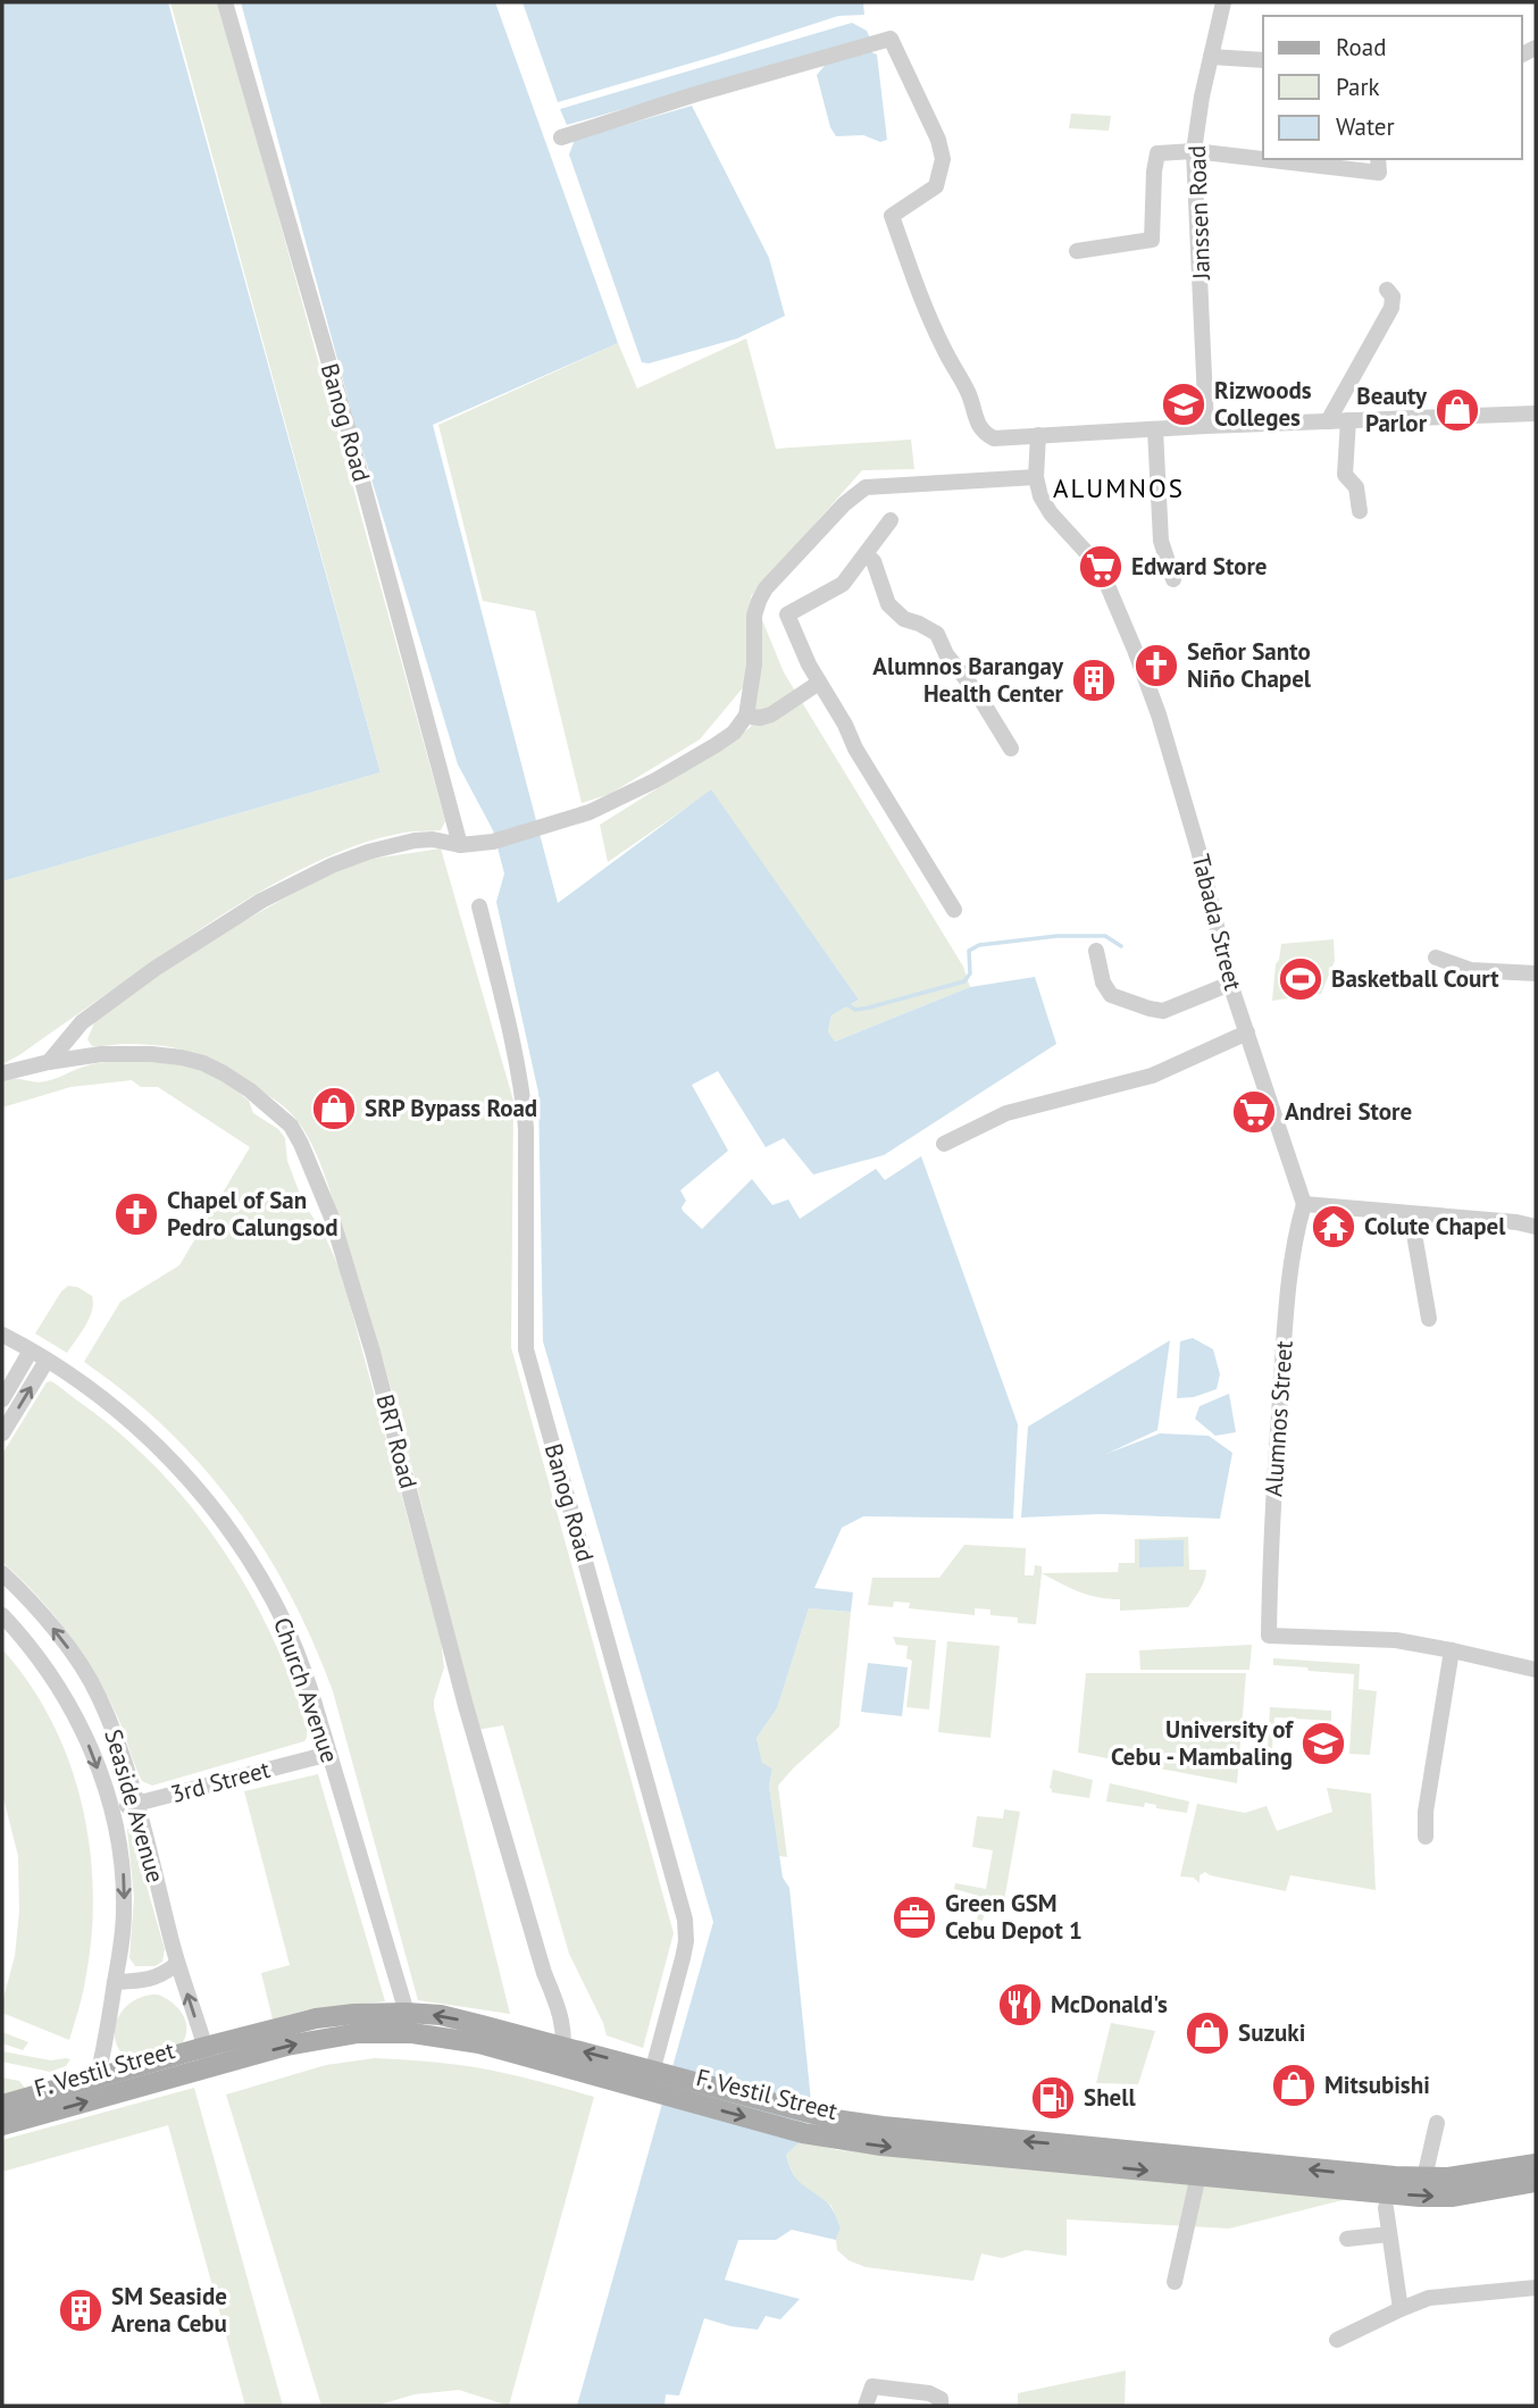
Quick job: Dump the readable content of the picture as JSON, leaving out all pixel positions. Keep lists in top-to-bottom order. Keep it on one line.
{"streets":{"main road":["F. Vestil Street"],"street":["Janssen Road","Banog Road","Tabada Street","Alumnos Street","BRT Road","Church Avenue","3rd Street","Seaside Avenue"]},"crossings":[["Banog Road","F. Vestil Street"],["Tabada Street","Alumnos Street"],["BRT Road","F. Vestil Street"],["Church Avenue","3rd Street"],["Church Avenue","F. Vestil Street"],["3rd Street","Seaside Avenue"],["Seaside Avenue","F. Vestil Street"]],"districts":["ALUMNOS"],"places":{"school or university":["Rizwoods Colleges","University of Cebu - Mambaling"],"shop":["Beauty Parlor","SRP Bypass Road","Suzuki","Mitsubishi"],"supermarket":["Edward Store","Andrei Store"],"church":["Señor Santo Niño Chapel","Chapel of San Pedro Calungsod"],"building":["Alumnos Barangay Health Center","SM Seaside Arena Cebu"],"sports":["Basketball Court"],"temple":["Colute Chapel"],"office":["Green GSM Cebu Depot 1"],"restaurant":["McDonald's"],"fuel station":["Shell"]},"legend":["Road","Park","Water"]}
